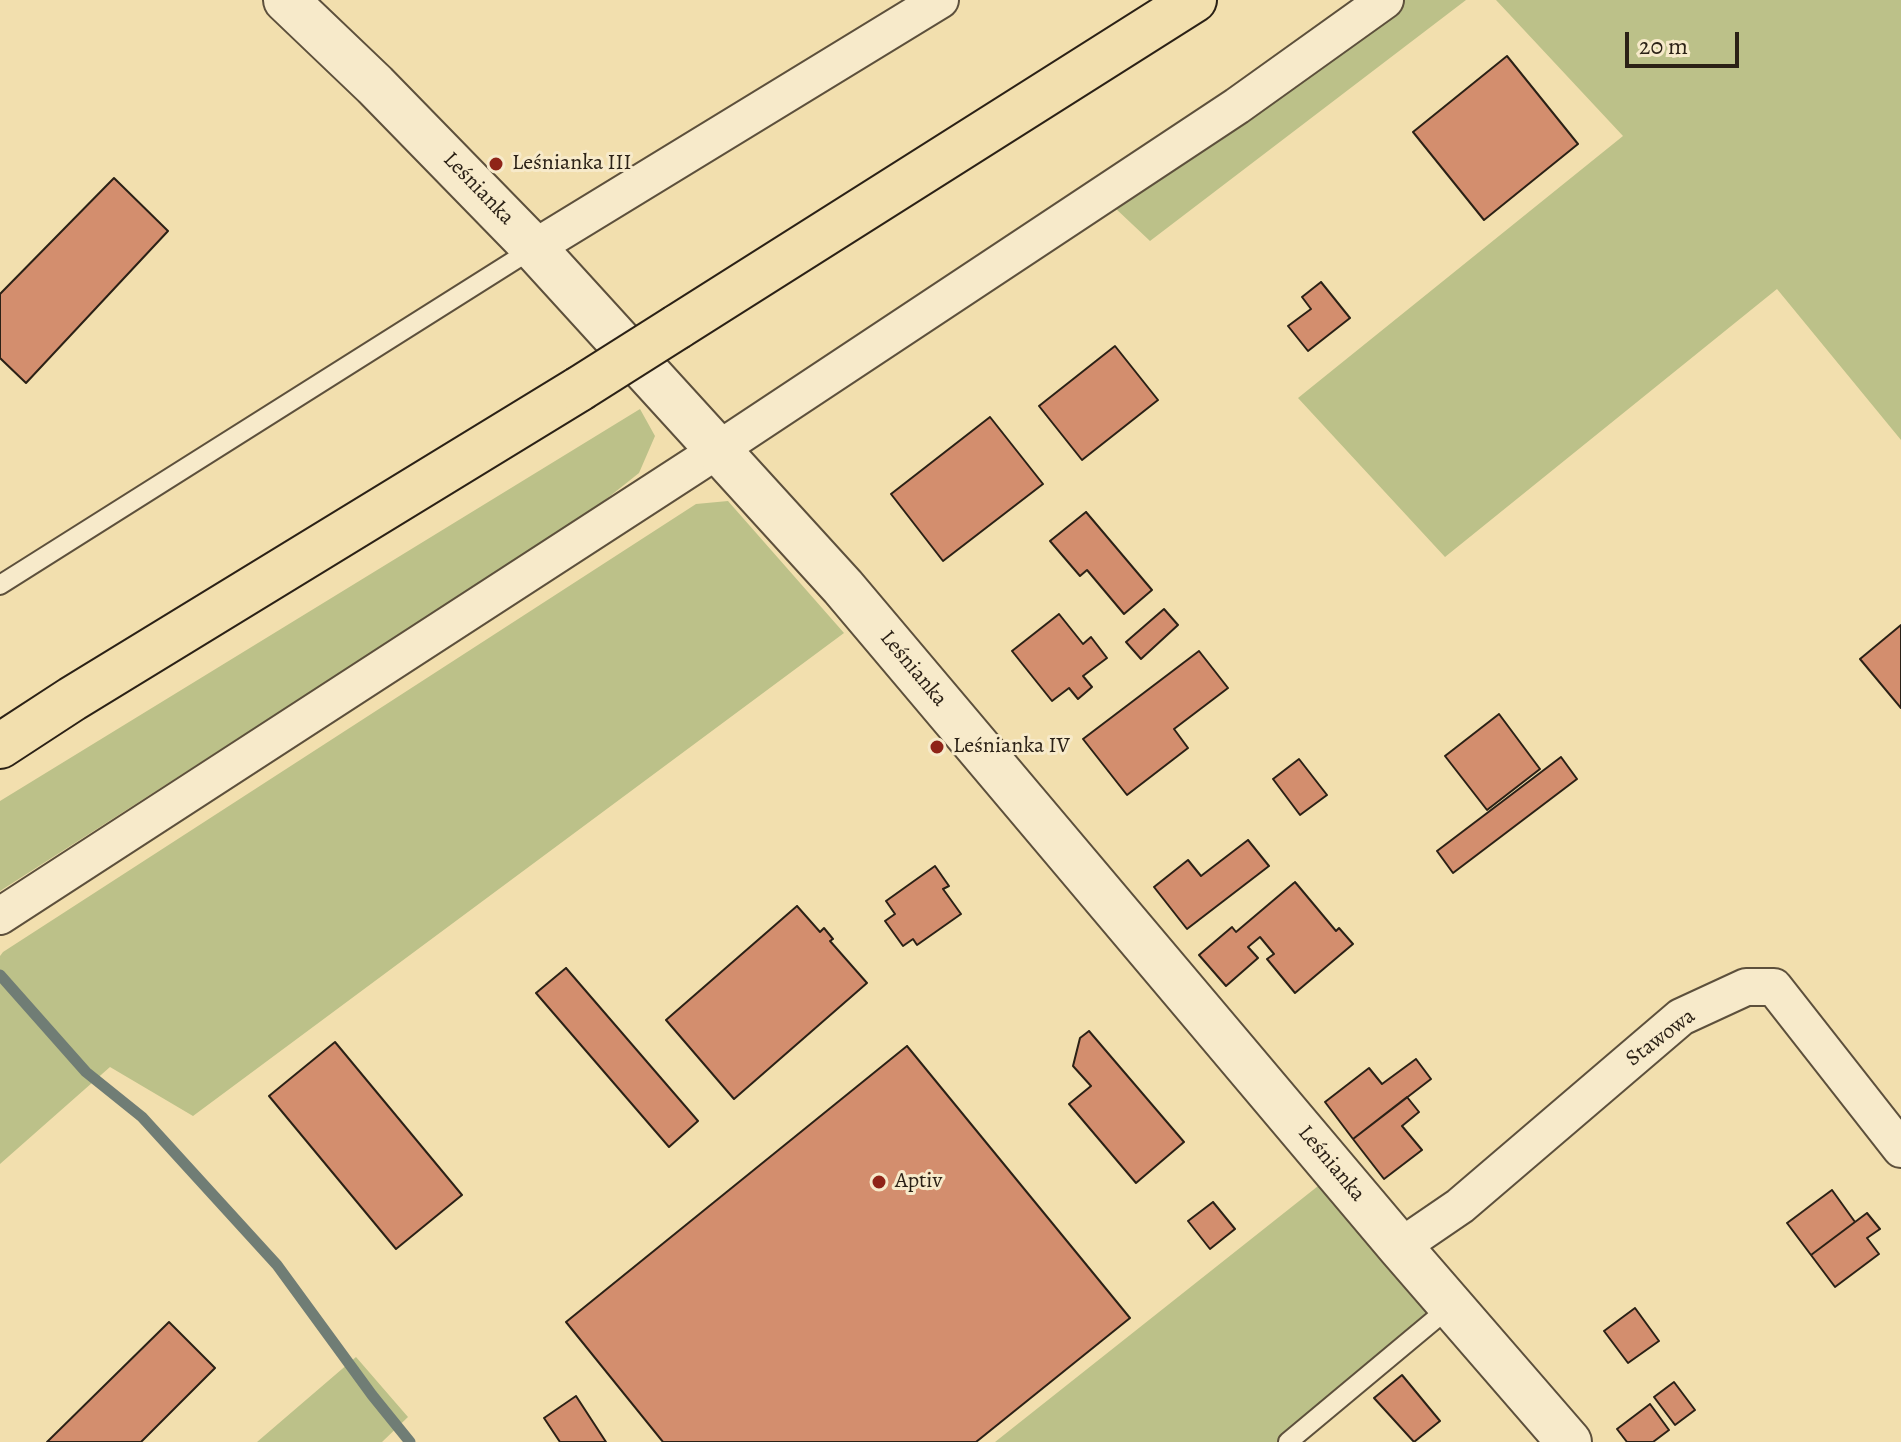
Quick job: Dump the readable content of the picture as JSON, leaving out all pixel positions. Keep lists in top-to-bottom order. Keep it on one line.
{"streets":{"street":["Leśnianka","Stawowa"]},"crossings":[["Leśnianka","Stawowa"]],"places":["Leśnianka III","Leśnianka IV","Aptiv"],"scale_bar":"20 m"}
